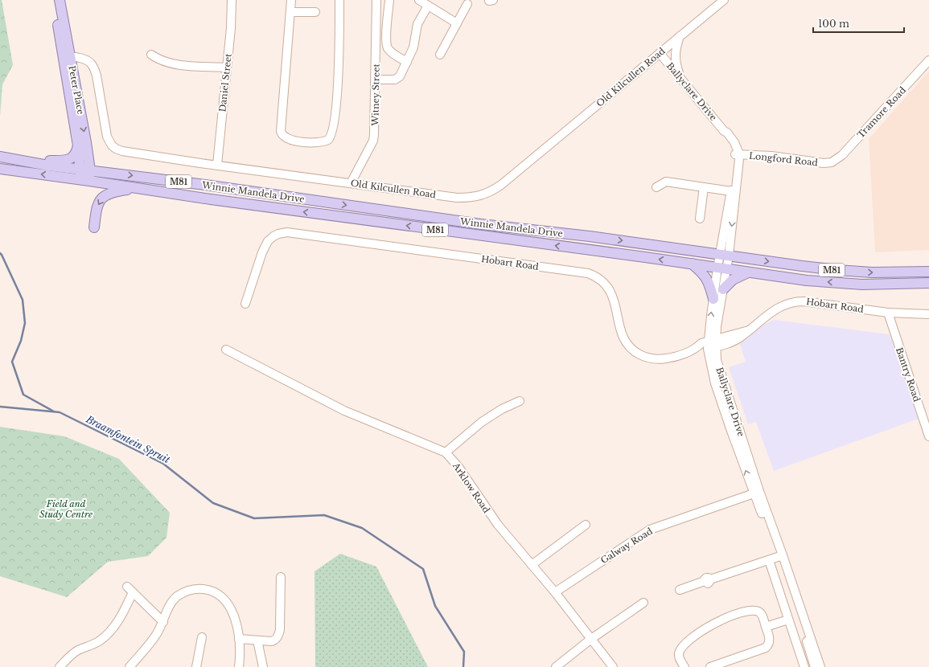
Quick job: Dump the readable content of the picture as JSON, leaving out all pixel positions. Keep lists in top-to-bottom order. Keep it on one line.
{"streets":{"main road":["Peter Place","M81","Winnie Mandela Drive"],"street":["Old Kilcullen Road","Daniel Street","Ballyclare Drive","Witney Street","Tramore Road","Longford Road","Hobart Road","Bantry Road","Arklow Road","Galway Road"]},"crossings":[["Old Kilcullen Road","Daniel Street"],["Old Kilcullen Road","Peter Place"],["Old Kilcullen Road","Ballyclare Drive"],["Old Kilcullen Road","Witney Street"],["Peter Place","Winnie Mandela Drive"],["Ballyclare Drive","Longford Road"],["Ballyclare Drive","Winnie Mandela Drive"],["Ballyclare Drive","Hobart Road"],["Ballyclare Drive","Galway Road"],["Tramore Road","Longford Road"],["Hobart Road","Bantry Road"],["Arklow Road","Galway Road"]],"water":["Braamfontein Spruit"],"parks":["Field and Study Centre"],"scale_bar":"100 m"}
